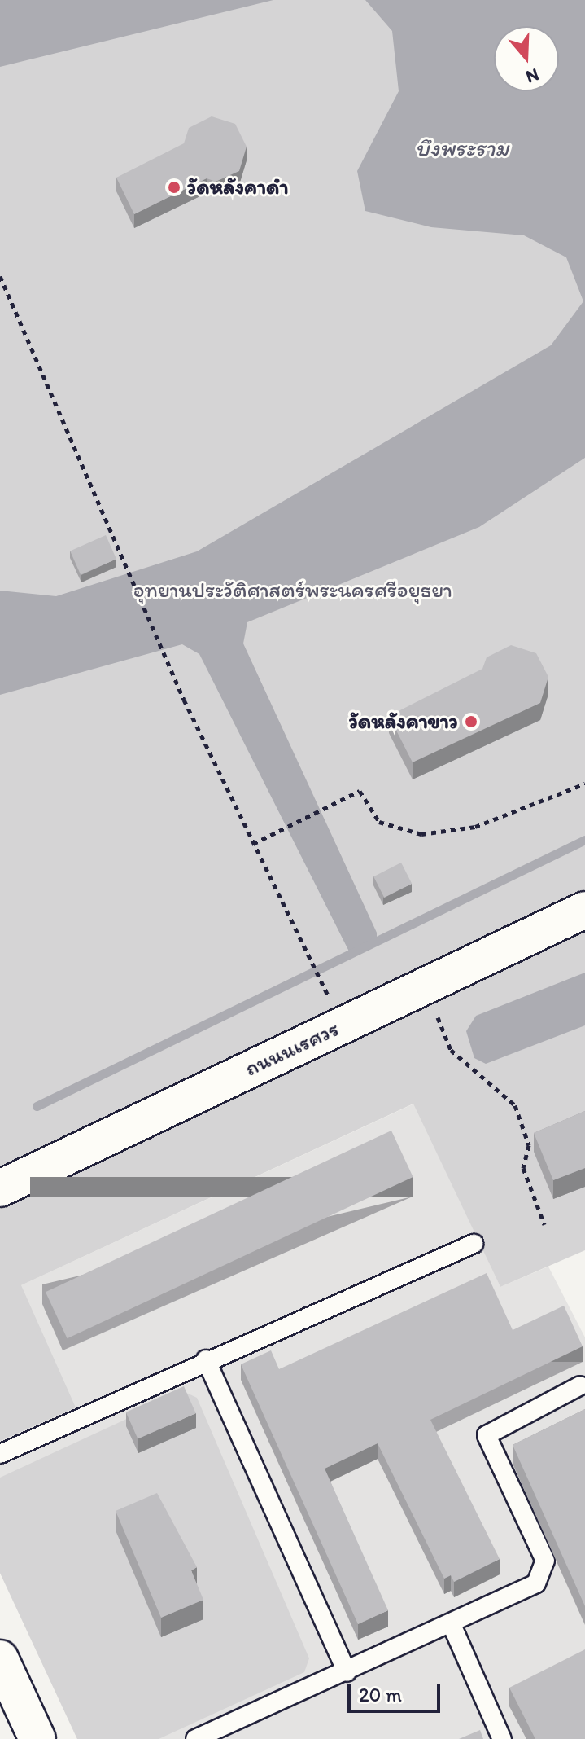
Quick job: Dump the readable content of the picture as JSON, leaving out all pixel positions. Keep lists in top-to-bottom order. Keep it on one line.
{"streets":{"street":["ถนนนเรศวร"]},"water":["บึงพระราม"],"parks":["อุทยานประวัติศาสตร์พระนครศรีอยุธยา"],"places":["วัดหลังคาดำ","วัดหลังคาขาว"],"scale_bar":"20 m","north":"bottom"}
